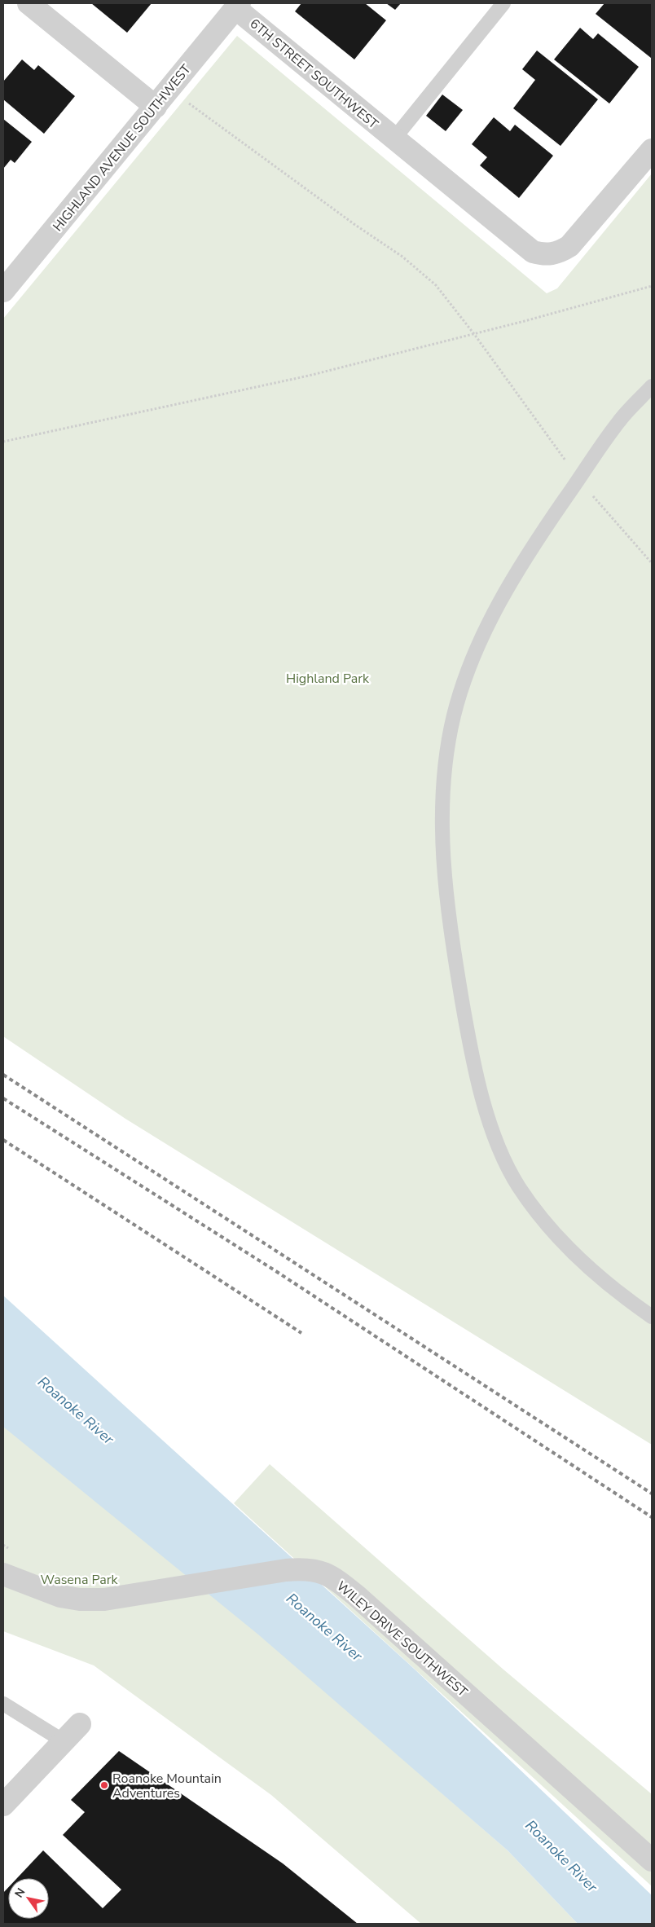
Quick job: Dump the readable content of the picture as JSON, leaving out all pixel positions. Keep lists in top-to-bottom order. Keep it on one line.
{"streets":{"street":["6TH STREET SOUTHWEST","HIGHLAND AVENUE SOUTHWEST","WILEY DRIVE SOUTHWEST"]},"crossings":[["6TH STREET SOUTHWEST","HIGHLAND AVENUE SOUTHWEST"]],"water":["Roanoke River"],"parks":["Highland Park","Wasena Park"],"places":["Roanoke Mountain Adventures"],"north":"top left"}
